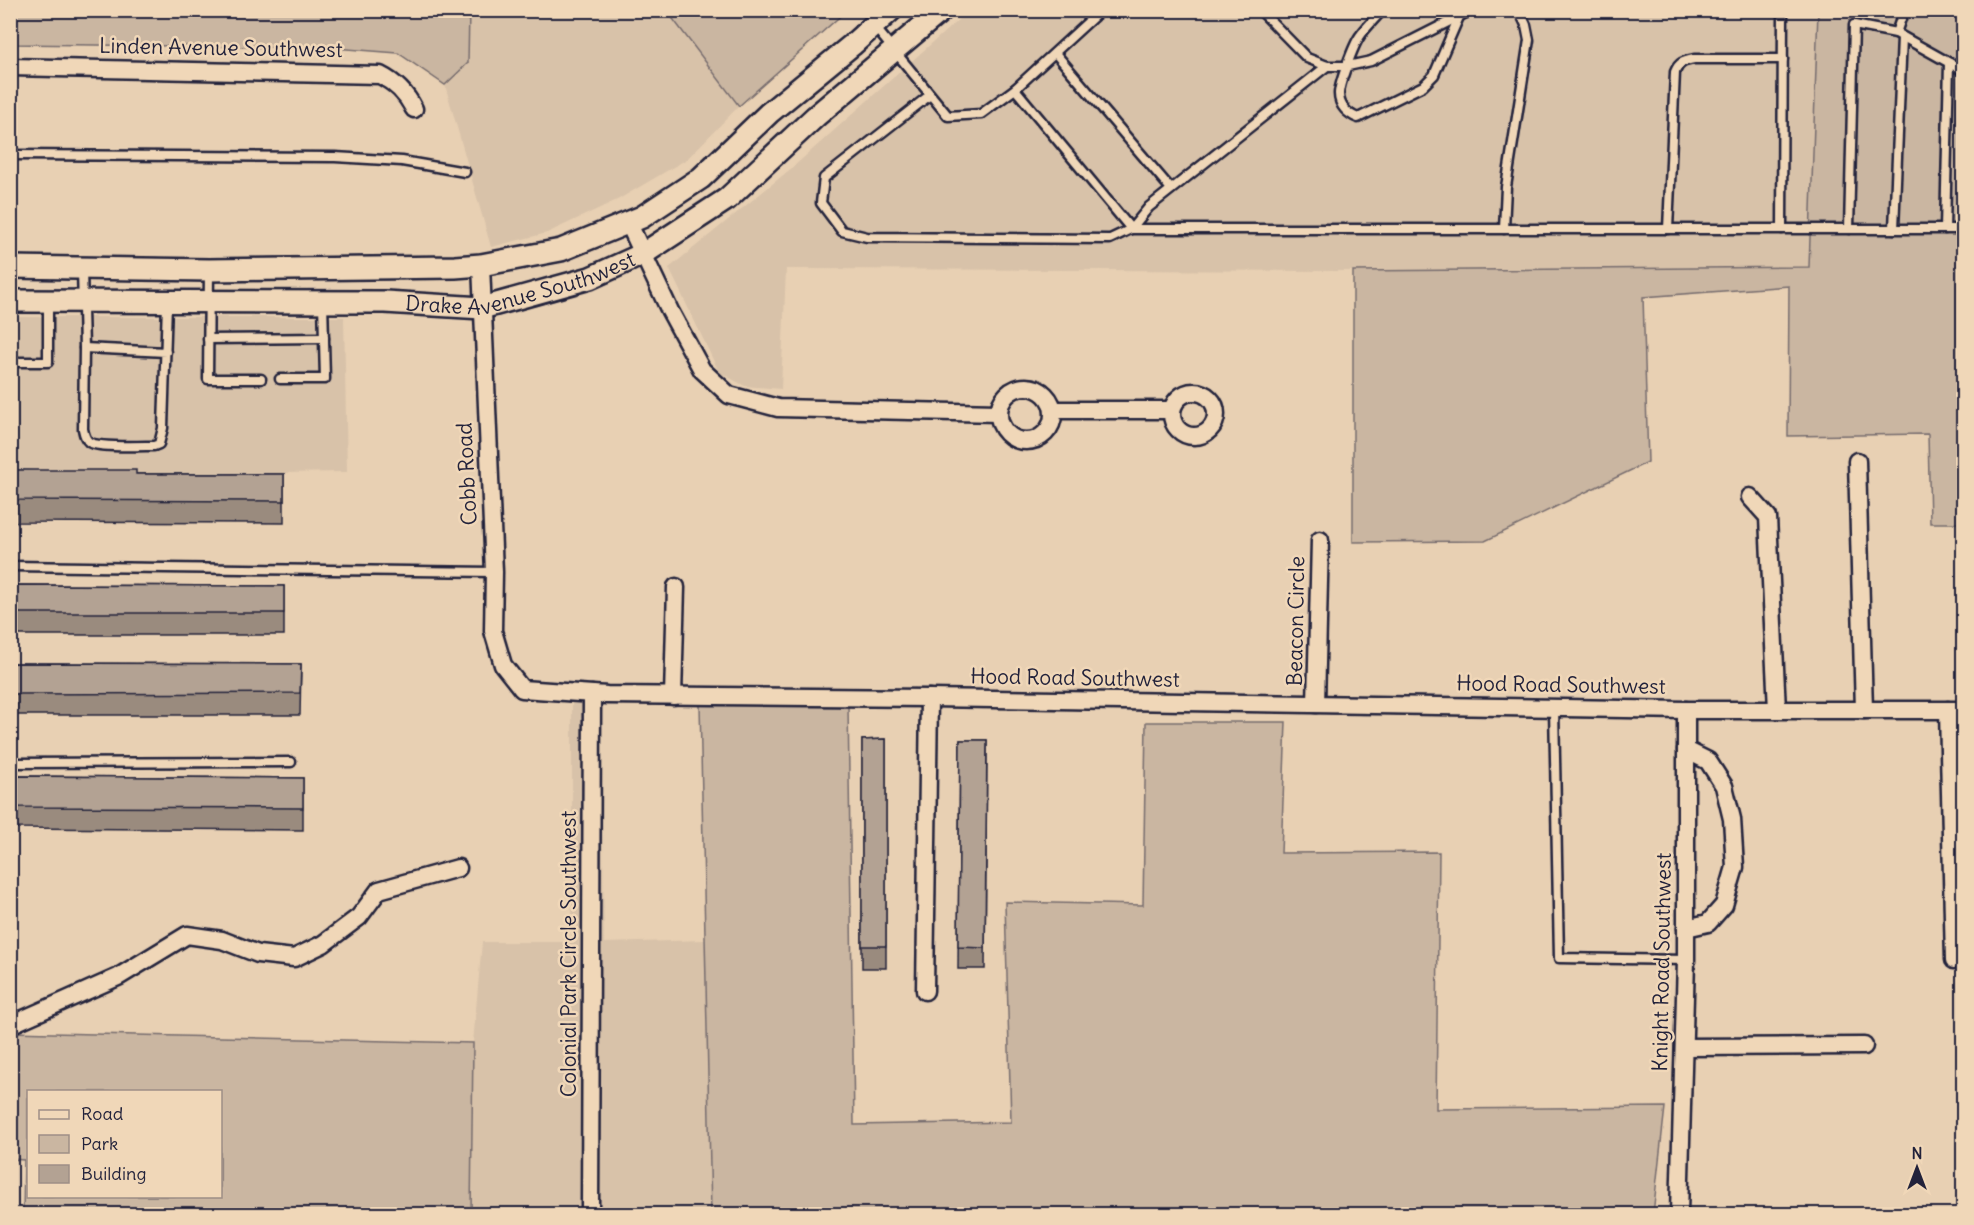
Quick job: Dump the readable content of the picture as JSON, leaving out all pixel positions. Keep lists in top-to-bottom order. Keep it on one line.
{"streets":{"street":["Linden Avenue Southwest","Drake Avenue Southwest","Cobb Road","Beacon Circle","Hood Road Southwest","Colonial Park Circle Southwest","Knight Road Southwest"]},"crossings":[["Drake Avenue Southwest","Cobb Road"],["Cobb Road","Hood Road Southwest"],["Beacon Circle","Hood Road Southwest"],["Hood Road Southwest","Colonial Park Circle Southwest"],["Hood Road Southwest","Knight Road Southwest"]],"legend":["Road","Park","Building"],"north":"top"}
